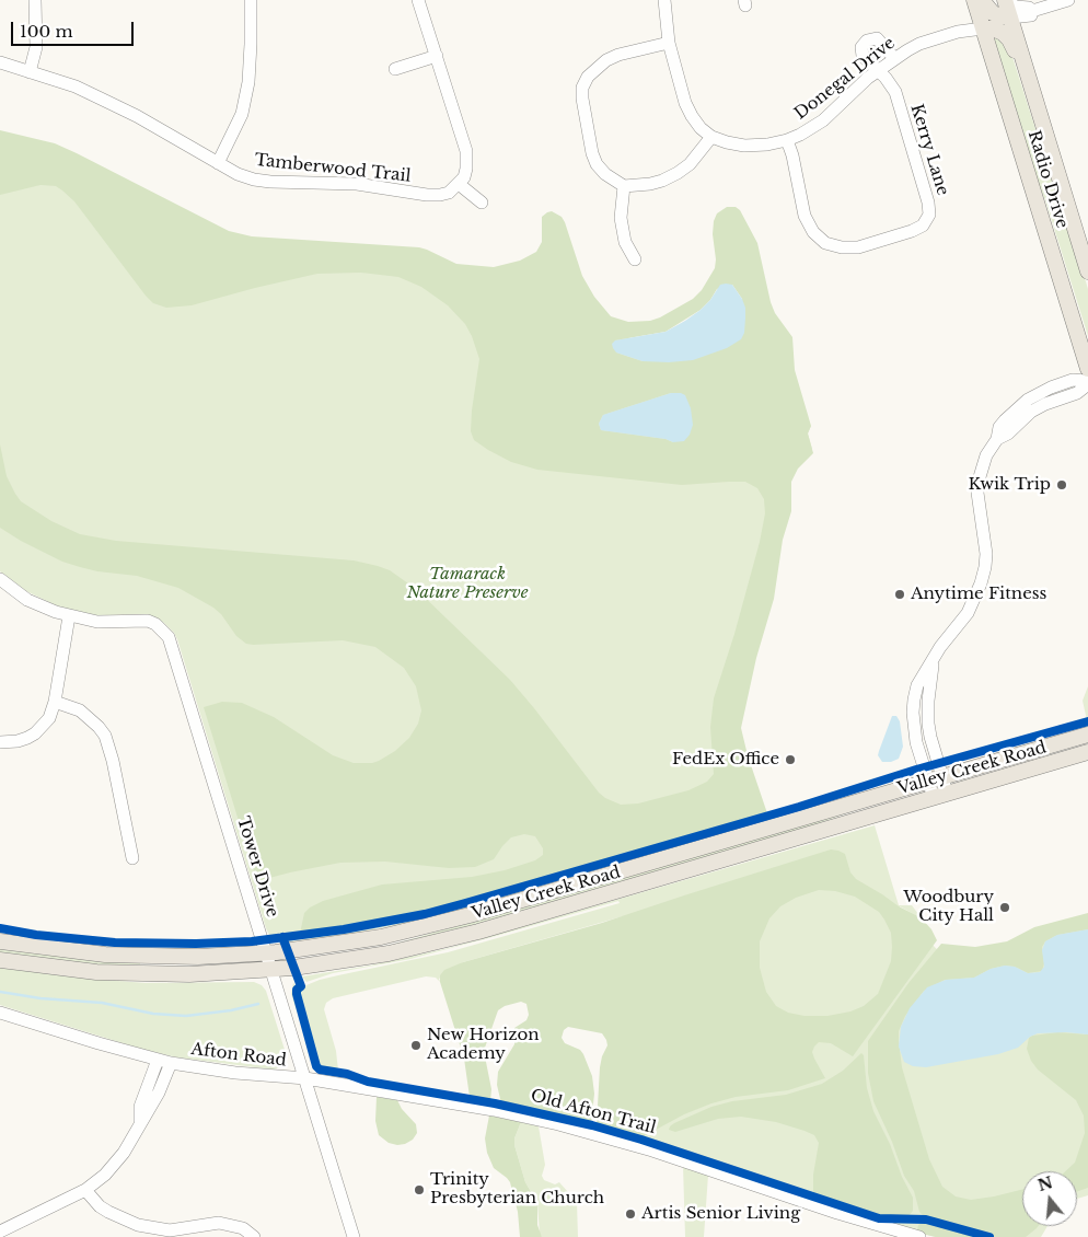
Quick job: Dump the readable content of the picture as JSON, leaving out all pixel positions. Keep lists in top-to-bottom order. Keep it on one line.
{"streets":{"main road":["Radio Drive","Valley Creek Road"],"street":["Donegal Drive","Kerry Lane","Tamberwood Trail","Tower Drive","Afton Road"],"cycle path":["Old Afton Trail"]},"crossings":[["Donegal Drive","Kerry Lane"],["Donegal Drive","Radio Drive"],["Valley Creek Road","Tower Drive"],["Tower Drive","Afton Road"]],"parks":["Tamarack Nature Preserve"],"places":["Kwik Trip","Anytime Fitness","FedEx Office","Woodbury City Hall","New Horizon Academy","Trinity Presbyterian Church","Artis Senior Living"],"scale_bar":"100 m","north":"top"}
